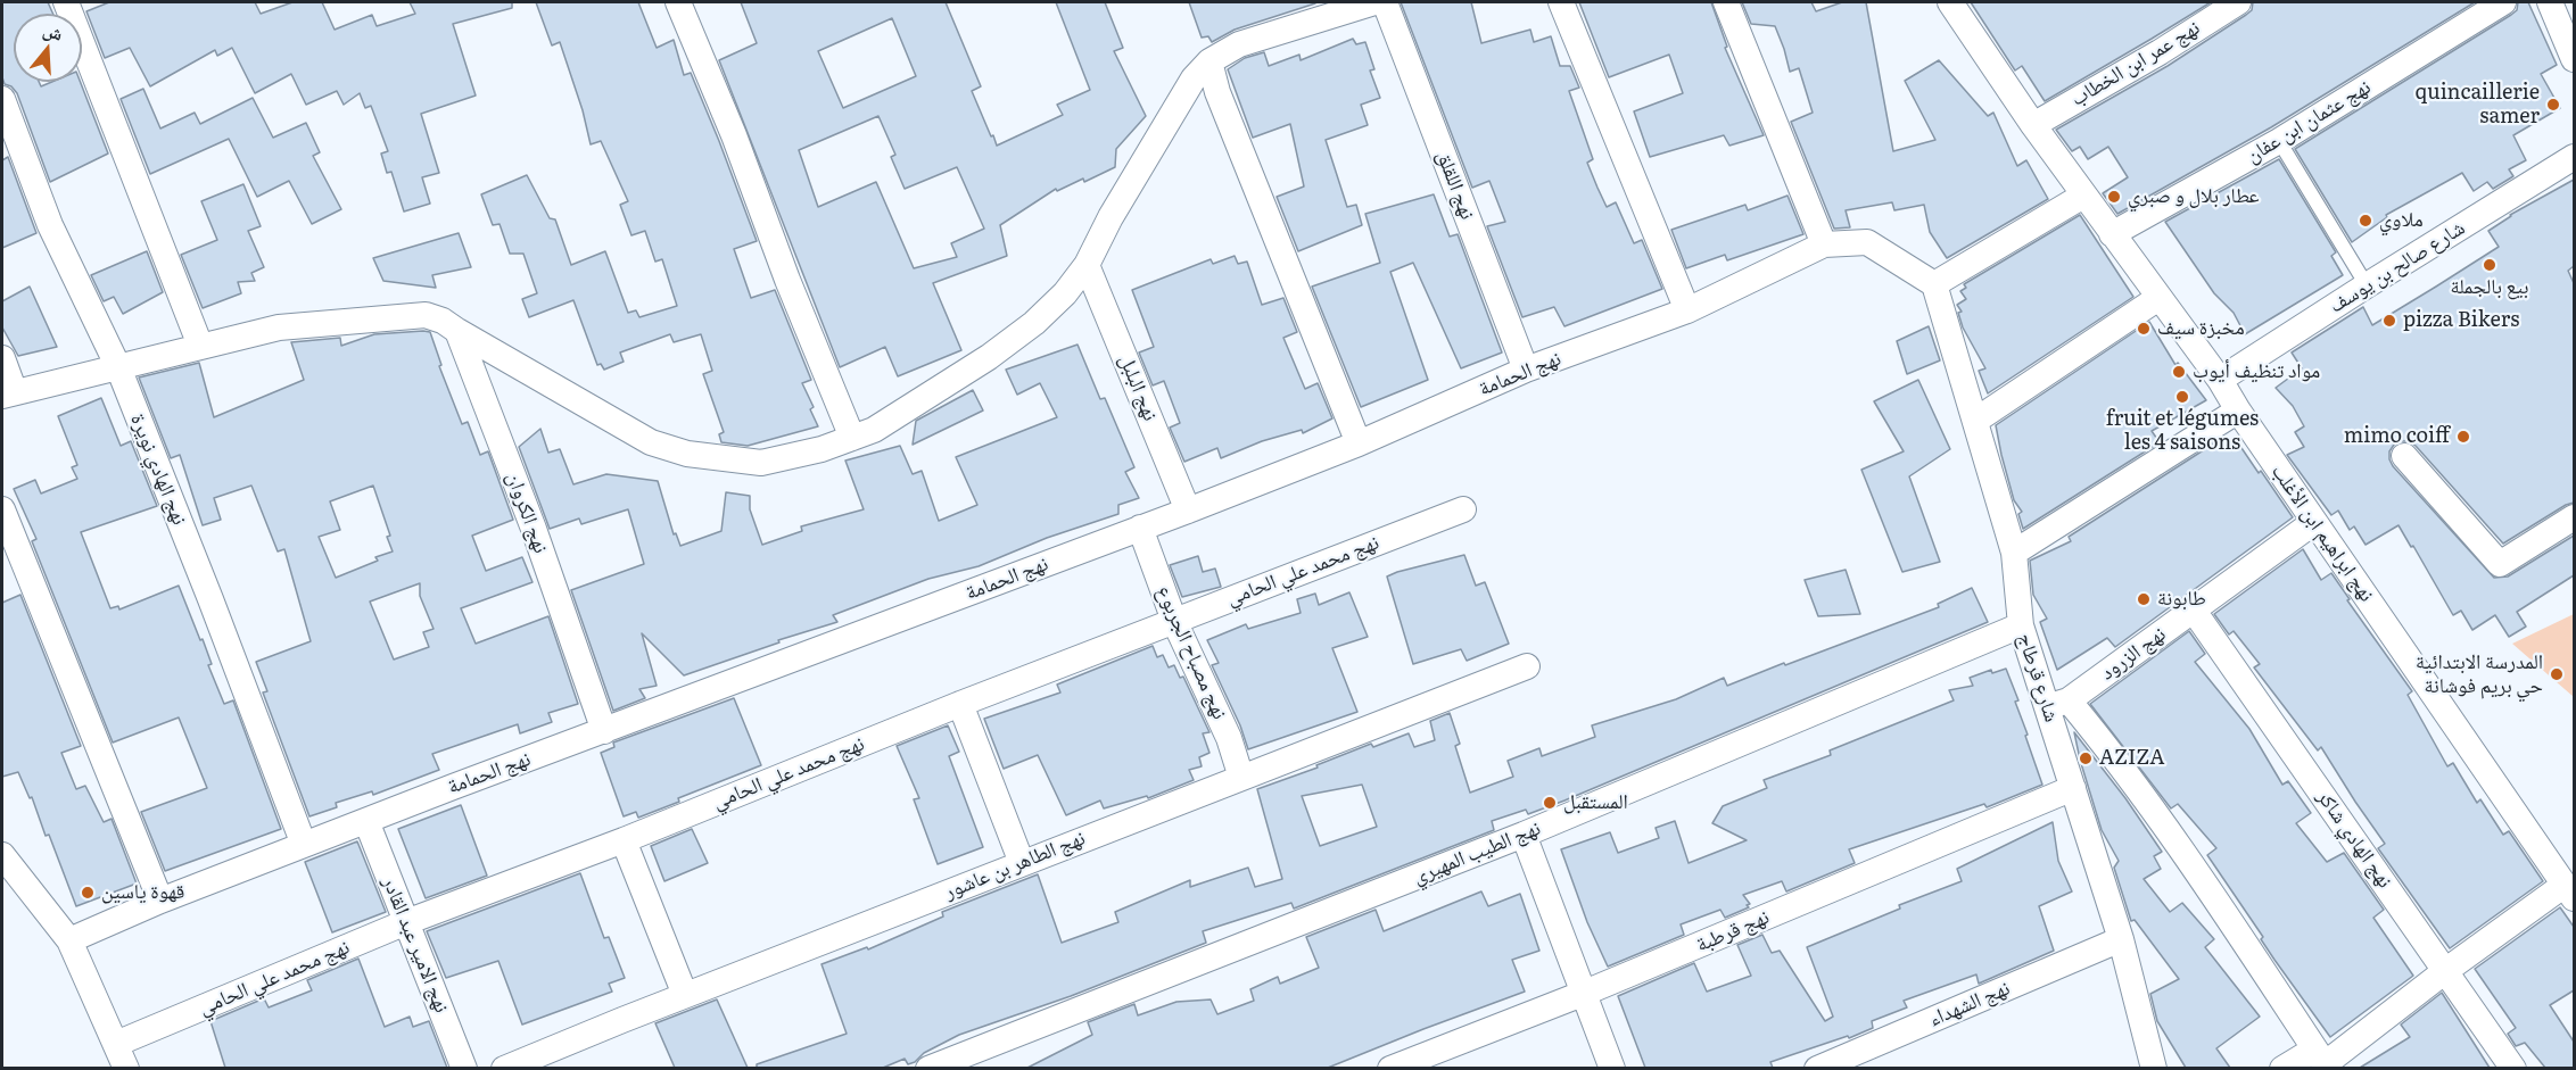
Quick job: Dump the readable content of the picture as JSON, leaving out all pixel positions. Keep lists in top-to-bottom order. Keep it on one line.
{"streets":{"street":["نهج عمر ابن الخطاب","نهج عثمان ابن عفان","نهج اللقلق","شارع صالح بن يوسف","نهج الحمامة","نهج البلبل","نهج الهادي نويرة","نهج الكروان","نهج ابراهيم ابن الأغلب","نهج محمد علي الحامي","نهج مصباح الجربوع","نهج الزرود","شارع قرطاج","نهج الهادي شاكر","نهج الطيب المهيري","نهج الطاهر بن عاشور","نهج قرطبة","نهج الامير عبد القادر","نهج الشهداء"]},"crossings":[["نهج عمر ابن الخطاب","نهج ابراهيم ابن الأغلب"],["نهج عثمان ابن عفان","نهج ابراهيم ابن الأغلب"],["نهج اللقلق","نهج الحمامة"],["شارع صالح بن يوسف","نهج ابراهيم ابن الأغلب"],["نهج الحمامة","نهج البلبل"],["نهج الحمامة","نهج الهادي نويرة"],["نهج الحمامة","نهج الكروان"],["نهج الحمامة","نهج مصباح الجربوع"],["نهج الحمامة","شارع قرطاج"],["نهج الحمامة","نهج الامير عبد القادر"],["نهج ابراهيم ابن الأغلب","نهج الزرود"],["نهج محمد علي الحامي","نهج مصباح الجربوع"],["نهج محمد علي الحامي","نهج الامير عبد القادر"],["نهج مصباح الجربوع","نهج الطاهر بن عاشور"],["نهج الزرود","شارع قرطاج"],["نهج الزرود","نهج الهادي شاكر"],["شارع قرطاج","نهج الطيب المهيري"],["شارع قرطاج","نهج قرطبة"],["شارع قرطاج","نهج الشهداء"]],"places":["quincaillerie samer","عطار بلال و صبري","ملاوي","بيع بالجملة","pizza Bikers","مخبزة سيف","مواد تنظيف أيوب","fruit et légumes les 4 saisons","mimo coiff","طابونة","المدرسة الابتدائية حي بريم فوشانة","AZIZA","المستقبل","قهوة ياسين"],"north":"top"}
